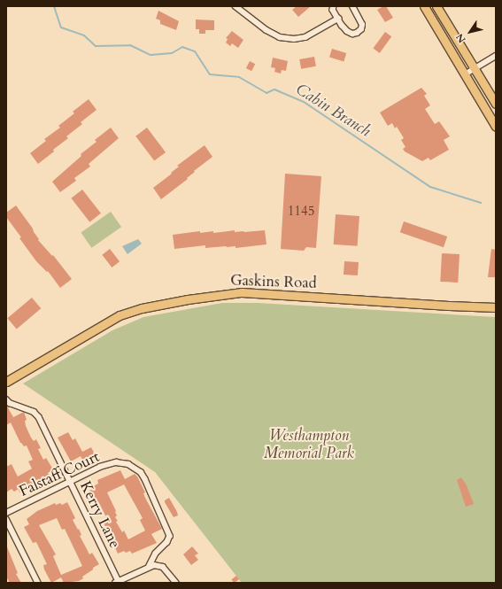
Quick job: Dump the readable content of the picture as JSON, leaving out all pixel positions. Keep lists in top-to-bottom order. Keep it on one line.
{"streets":{"main road":["Gaskins Road"],"street":["Falstaff Court","Kerry Lane"]},"crossings":[["Falstaff Court","Kerry Lane"]],"water":["Cabin Branch"],"parks":["Westhampton Memorial Park"],"house_numbers":["1145"],"north":"bottom left"}
